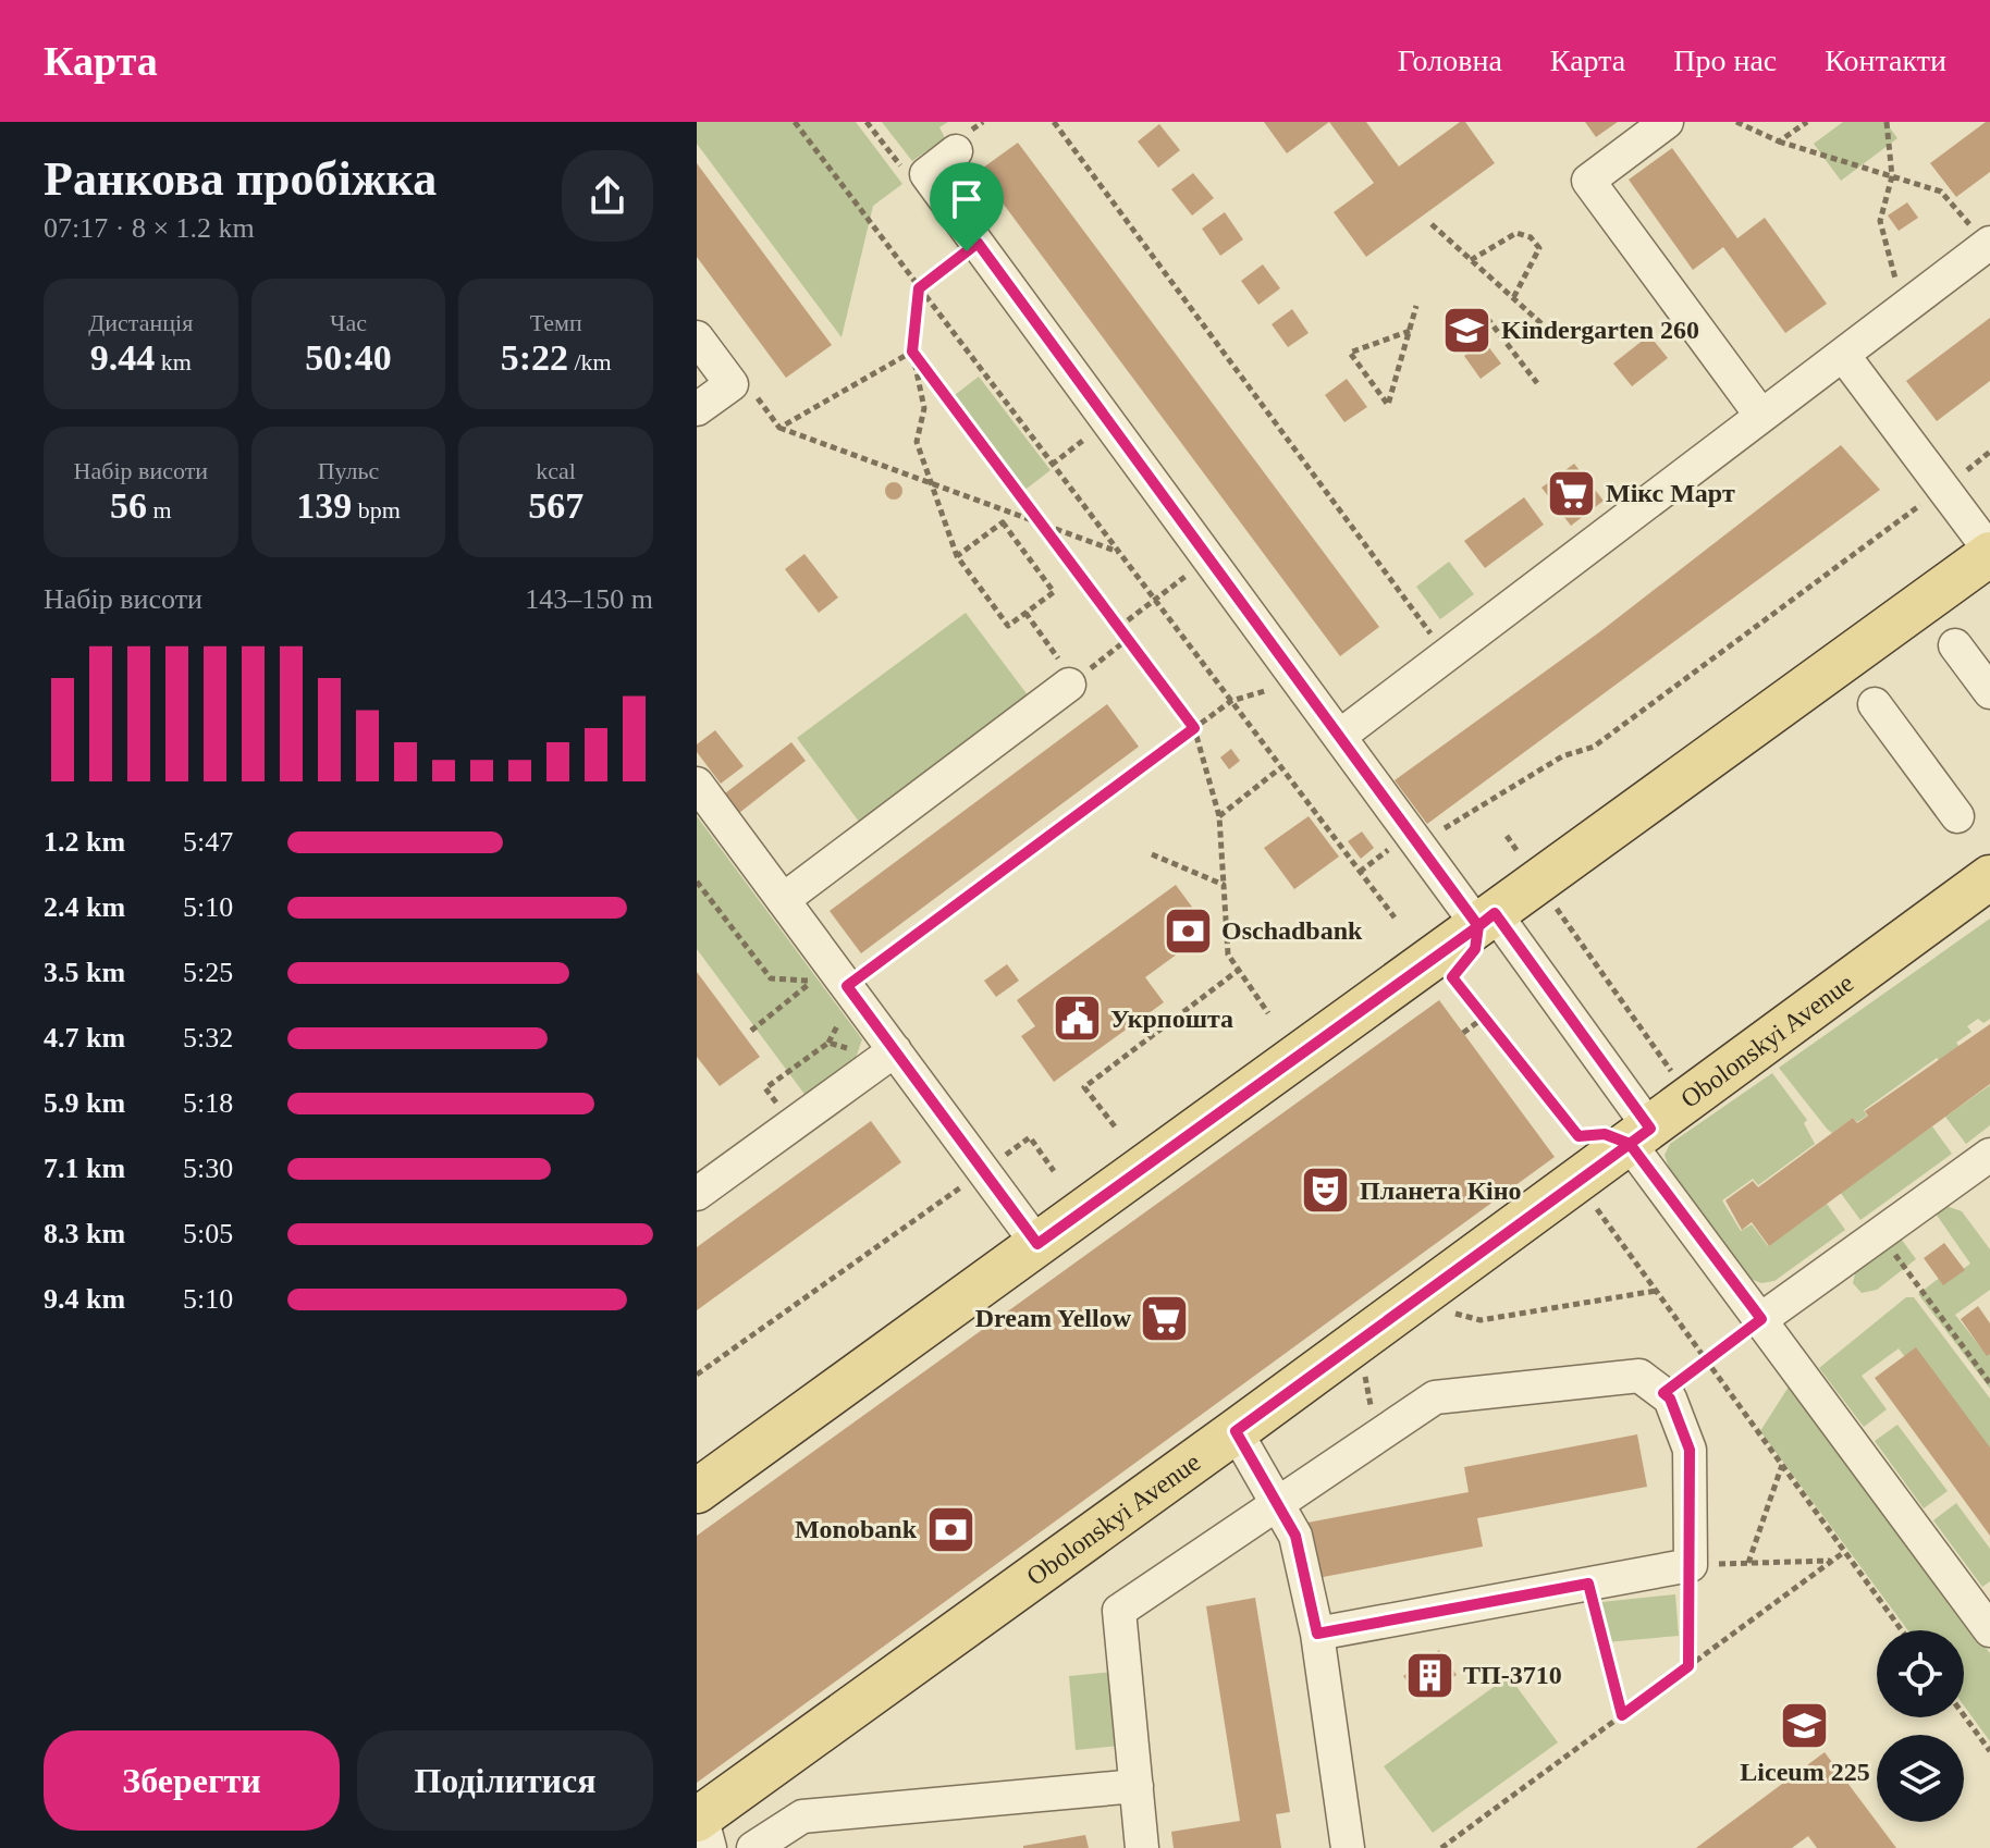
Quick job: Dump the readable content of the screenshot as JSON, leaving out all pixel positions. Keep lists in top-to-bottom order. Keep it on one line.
{"streets":{"main road":["Obolonskyi Avenue"]},"places":{"school or university":["Kindergarten 260","Liceum 225"],"supermarket":["Мікс Март","Dream Yellow"],"bank":["Oschadbank","Monobank"],"public building":["Укрпошта"],"theatre":["Планета Кіно"],"building":["ТП-3710"]},"page":{"header":"Карта","nav":["Головна","Карта","Про нас","Контакти"],"heading":["Ранкова пробіжка","07:17 · 8 × 1.2 km"],"stats":[["Дистанція","9.44 km"],["Час","50:40"],["Темп","5:22 /km"],["Набір висоти","56 m"],["Пульс","139 bpm"],["kcal","567"]],"chart":["Набір висоти","143–150 m"],"list":[{"name":"1.2 km","note":"5:47"},{"name":"2.4 km","note":"5:10"},{"name":"3.5 km","note":"5:25"},{"name":"4.7 km","note":"5:32"},{"name":"5.9 km","note":"5:18"},{"name":"7.1 km","note":"5:30"},{"name":"8.3 km","note":"5:05"},{"name":"9.4 km","note":"5:10"}],"buttons":["Зберегти","Поділитися"]}}
